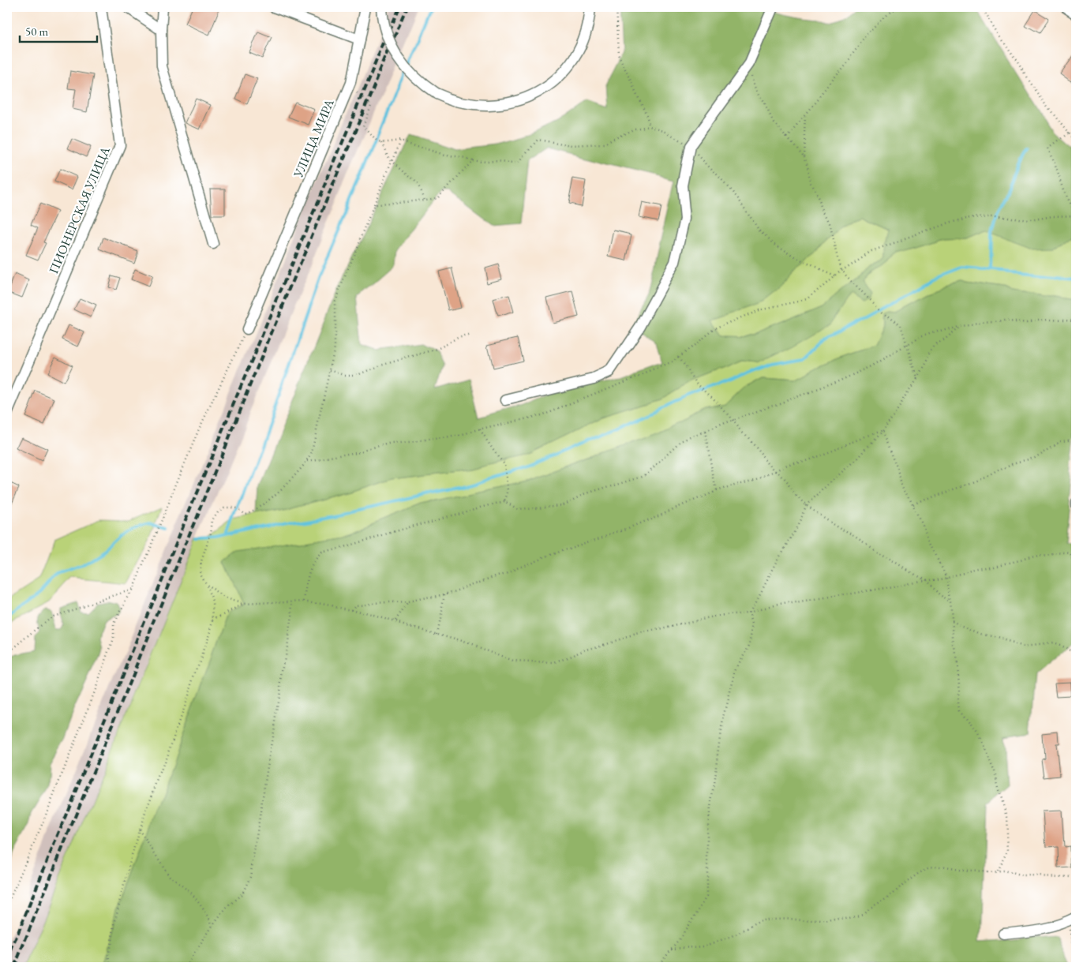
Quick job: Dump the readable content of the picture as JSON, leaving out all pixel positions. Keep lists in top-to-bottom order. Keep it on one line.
{"streets":{"street":["УЛИЦА МИРА","ПИОНЕРСКАЯ УЛИЦА"]},"scale_bar":"50 m"}
